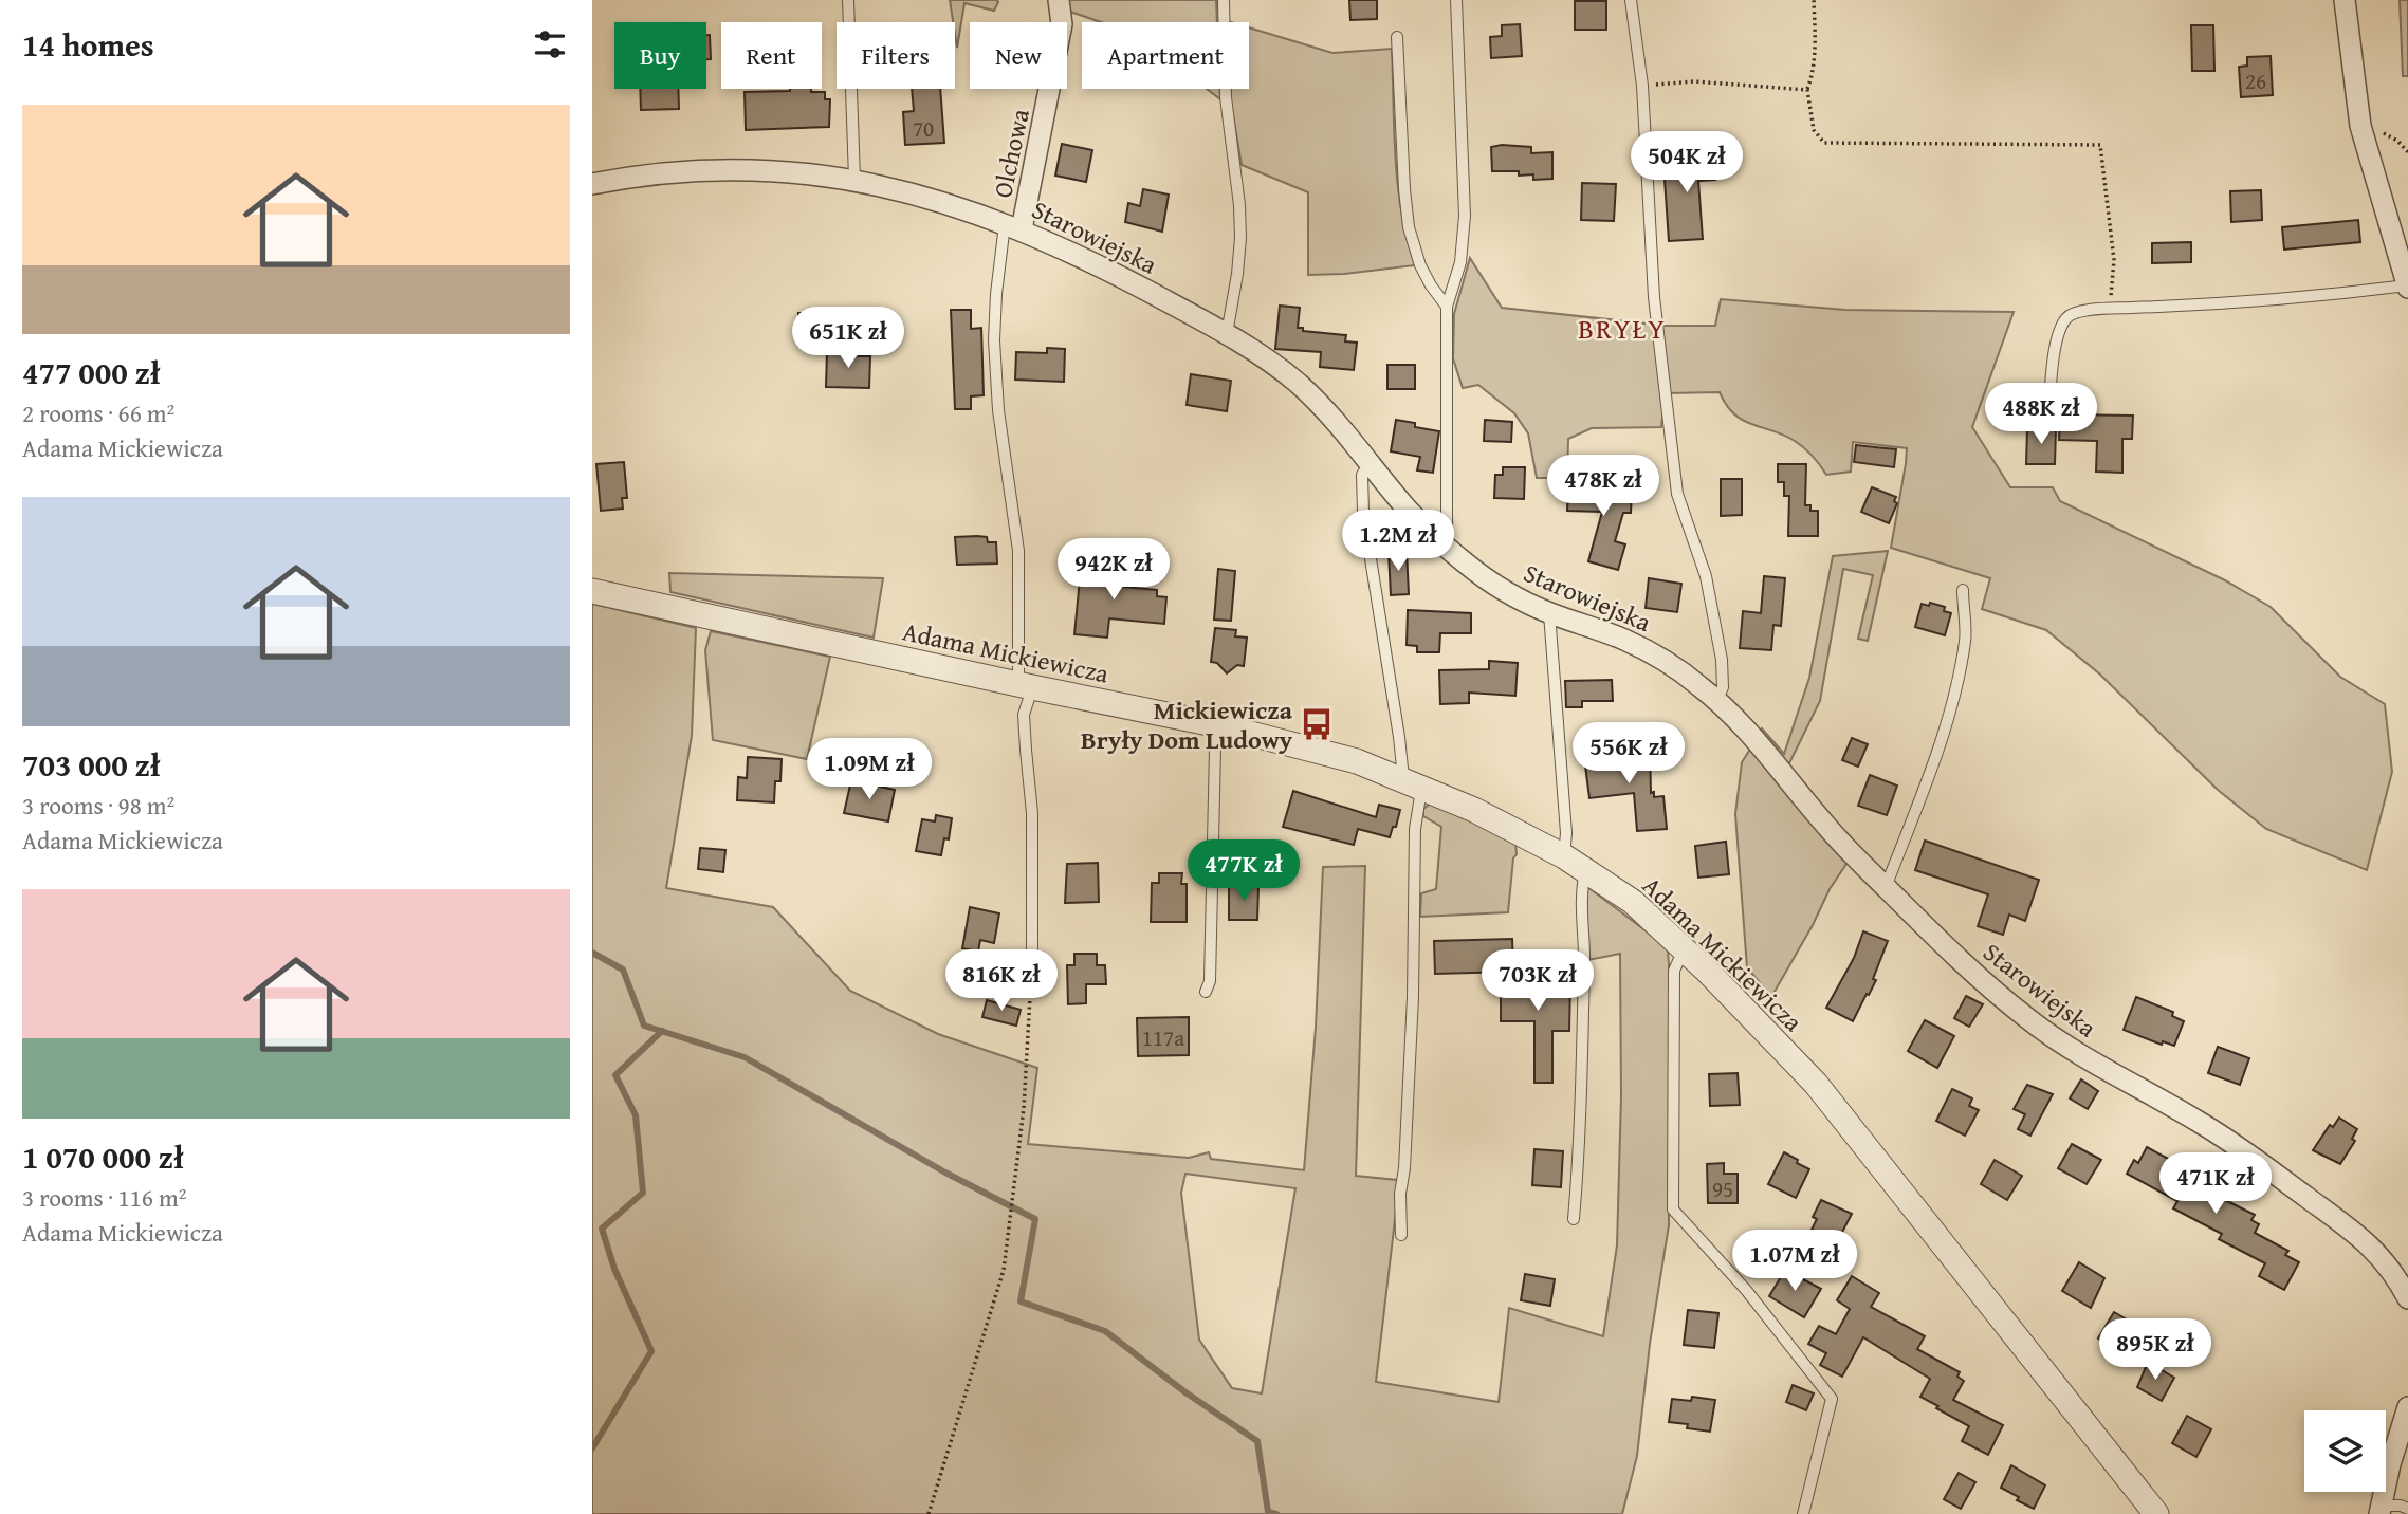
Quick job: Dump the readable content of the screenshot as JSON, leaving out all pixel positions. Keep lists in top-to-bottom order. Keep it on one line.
{"streets":{"street":["Olchowa","Starowiejska","Adama Mickiewicza"]},"crossings":[["Olchowa","Starowiejska"]],"districts":["BRYŁY"],"places":{"bus stop":["Mickiewicza Bryły Dom Ludowy"]},"house_numbers":["26","70","117a","95"],"page":{"heading":"14 homes","chip":["Buy","Rent","Filters","New","Apartment"],"list":[{"name":"477 000 zł","note":"2 rooms · 66 m² · Adama Mickiewicza"},{"name":"703 000 zł","note":"3 rooms · 98 m² · Adama Mickiewicza"},{"name":"1 070 000 zł","note":"3 rooms · 116 m² · Adama Mickiewicza"}],"price":["504K zł","651K zł","488K zł","478K zł","1.2M zł","942K zł","556K zł","1.09M zł","477K zł","816K zł","703K zł","471K zł","1.07M zł","895K zł"]}}
